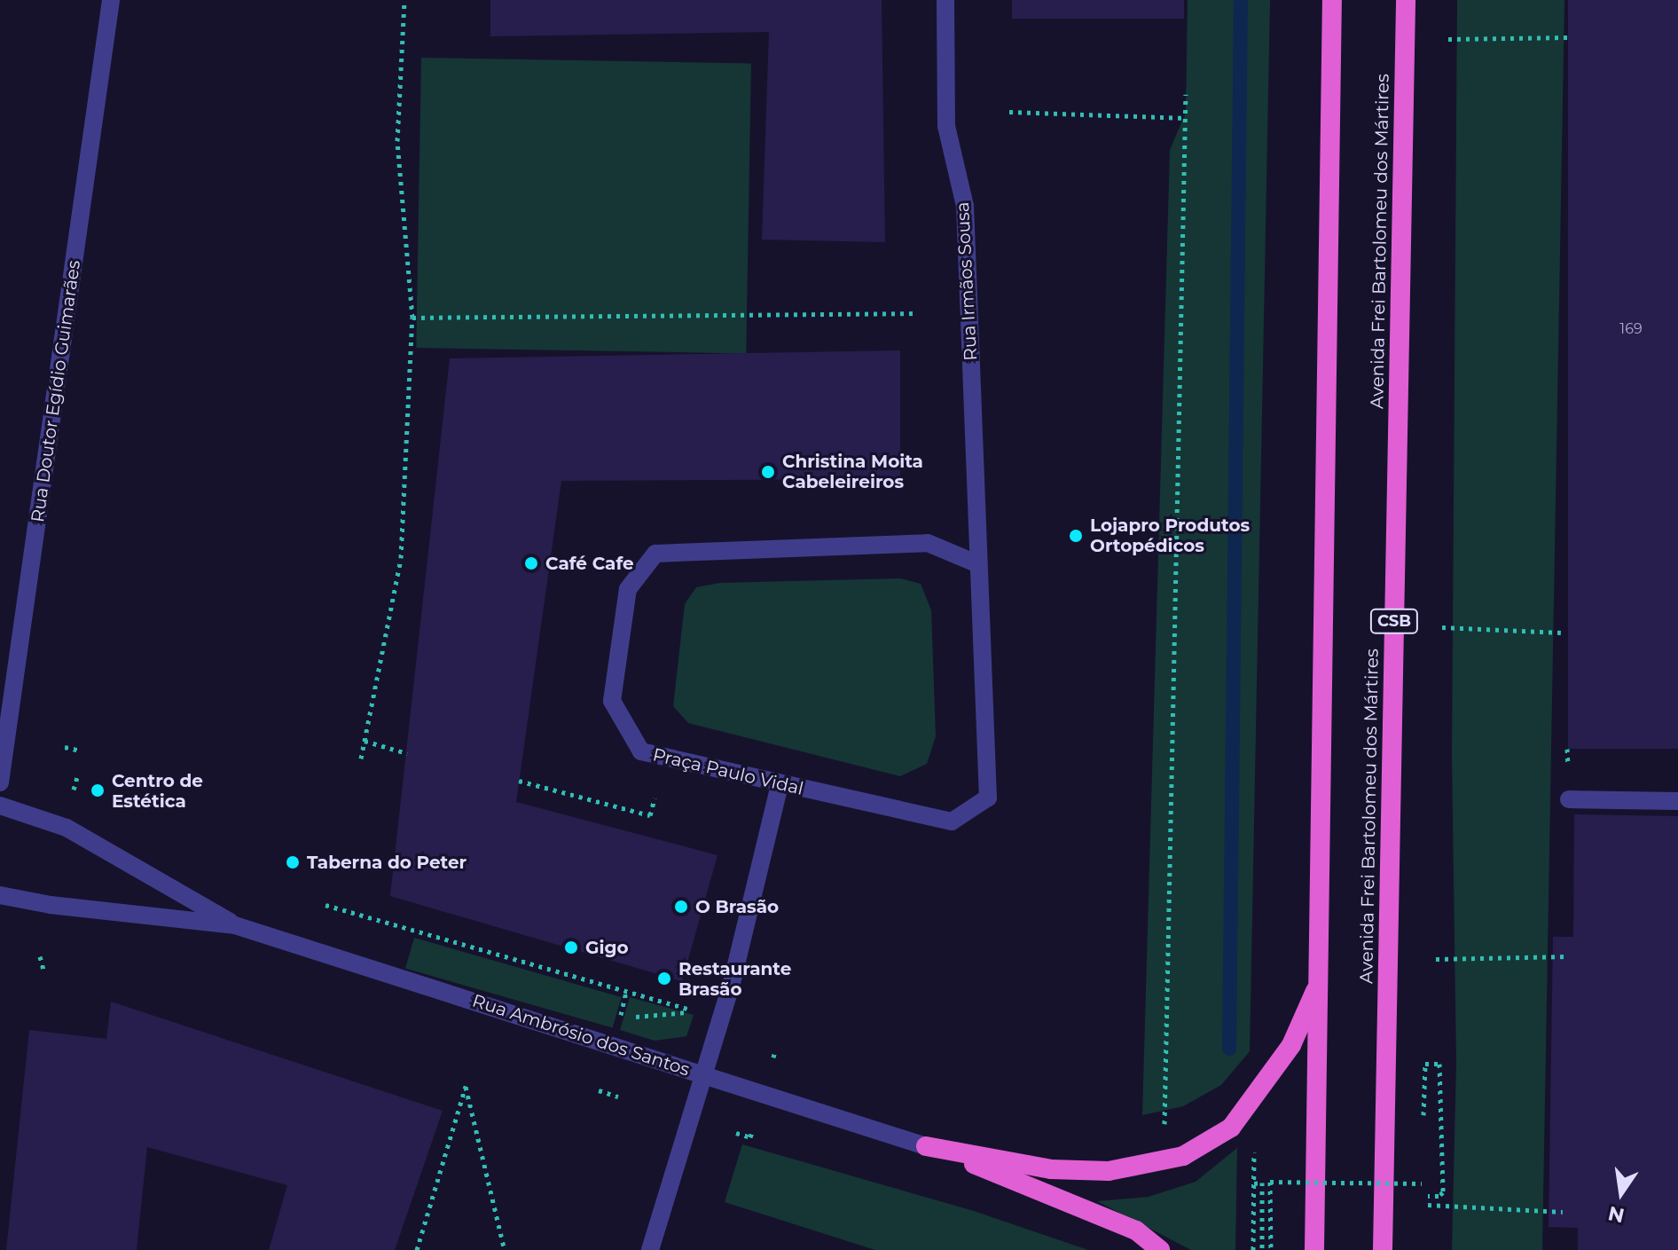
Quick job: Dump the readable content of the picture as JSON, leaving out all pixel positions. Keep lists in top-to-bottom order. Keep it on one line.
{"streets":{"highway":["Avenida Frei Bartolomeu dos Mártires","CSB"],"street":["Rua Irmãos Sousa","Rua Doutor Egídio Guimarães","Praça Paulo Vidal","Rua Ambrósio dos Santos"]},"crossings":[["Rua Irmãos Sousa","Praça Paulo Vidal"]],"places":["Christina Moita Cabeleireiros","Lojapro Produtos Ortopédicos","Café Cafe","Centro de Estética","Taberna do Peter","O Brasão","Gigo","Restaurante Brasão"],"house_numbers":["169"],"north":"bottom"}
